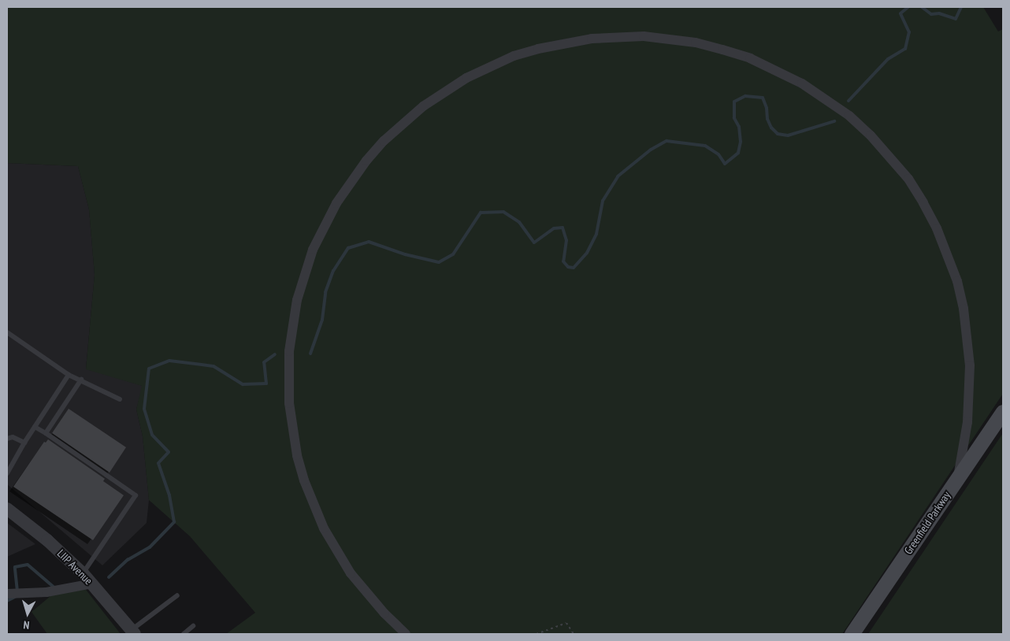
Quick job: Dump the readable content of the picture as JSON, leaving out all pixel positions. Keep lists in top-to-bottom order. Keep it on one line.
{"streets":{"main road":["Greenfield Parkway"],"street":["LIIP Avenue"]},"north":"bottom"}
